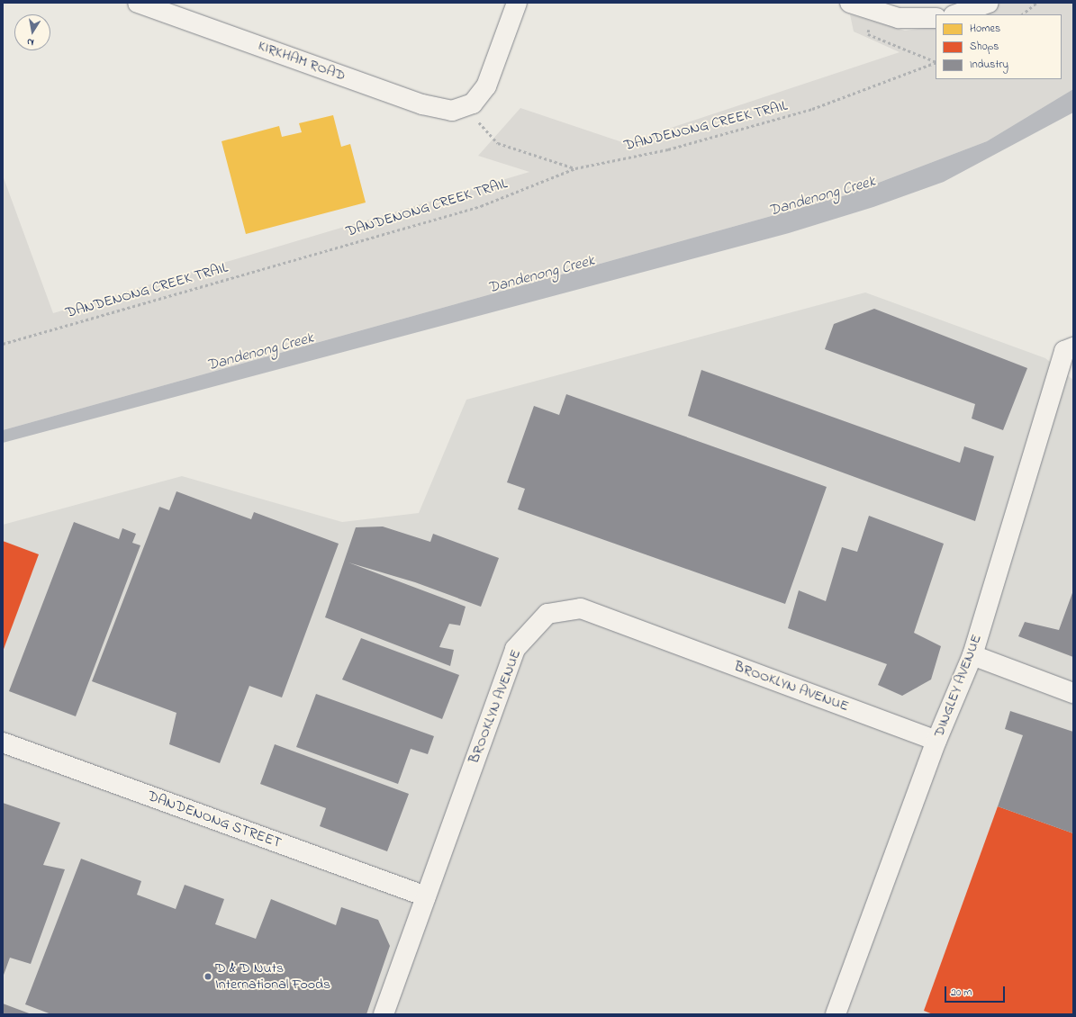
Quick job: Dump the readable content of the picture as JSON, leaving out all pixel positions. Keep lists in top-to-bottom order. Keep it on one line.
{"streets":{"street":["KIRKHAM ROAD","DINGLEY AVENUE","BROOKLYN AVENUE","DANDENONG STREET"],"path":["DANDENONG CREEK TRAIL"]},"crossings":[["DINGLEY AVENUE","BROOKLYN AVENUE"],["BROOKLYN AVENUE","DANDENONG STREET"]],"water":["Dandenong Creek"],"places":["D & D Nuts International Foods"],"legend":["Homes","Shops","Industry"],"scale_bar":"20 m","north":"bottom"}
